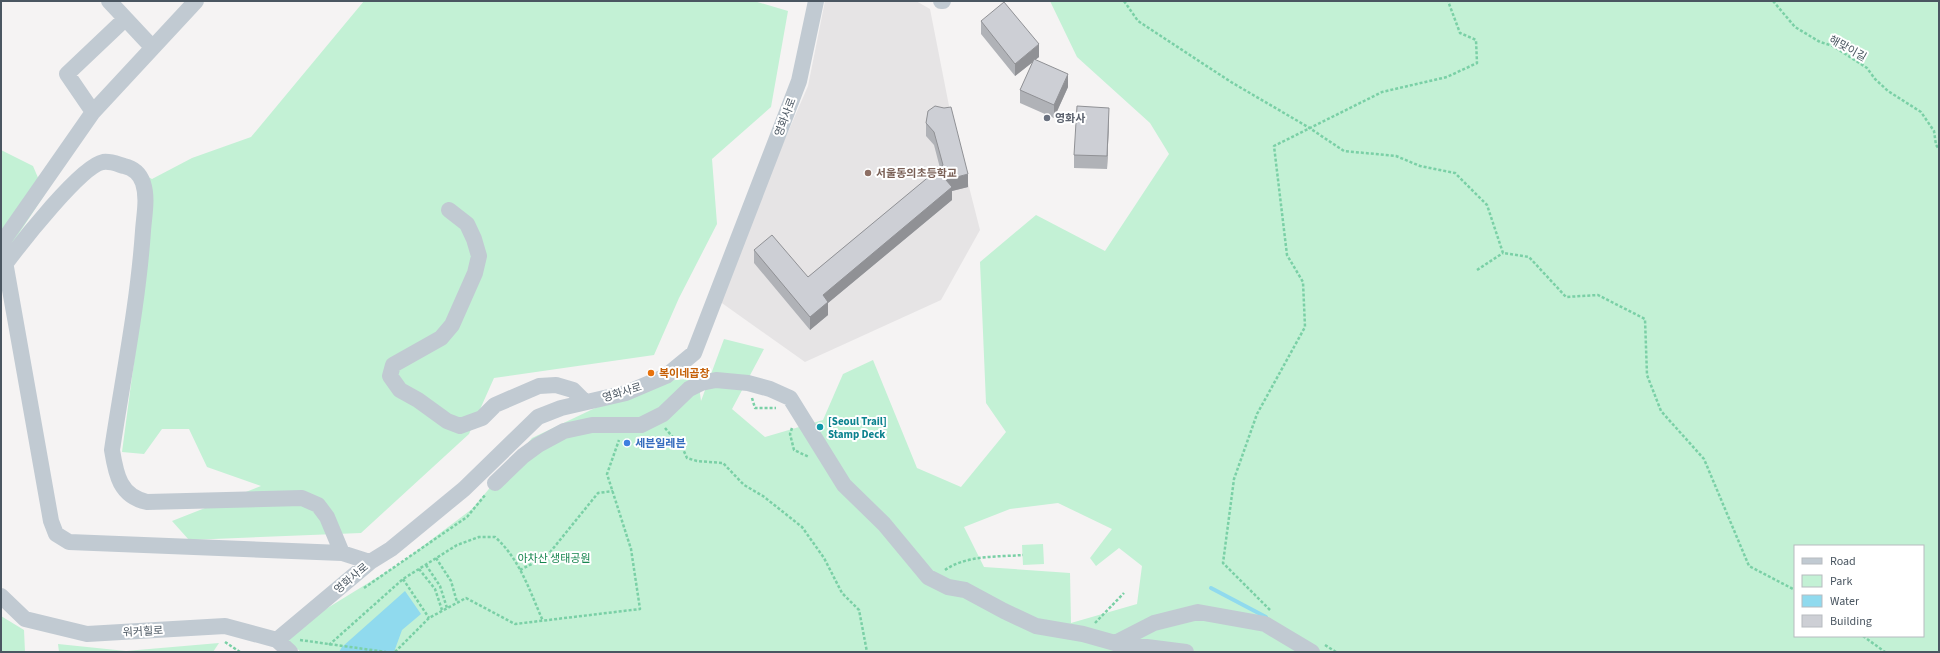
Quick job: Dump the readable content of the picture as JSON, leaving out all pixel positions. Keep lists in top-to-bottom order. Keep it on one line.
{"streets":{"street":["영화사로","워커힐로"],"path":["해맞이길"]},"crossings":[["영화사로","워커힐로"]],"parks":["아차산 생태공원"],"places":["영화사","서울동의초등학교","복이네곱창","[Seoul Trail] Stamp Deck","세븐일레븐"],"legend":["Road","Park","Water","Building"]}
